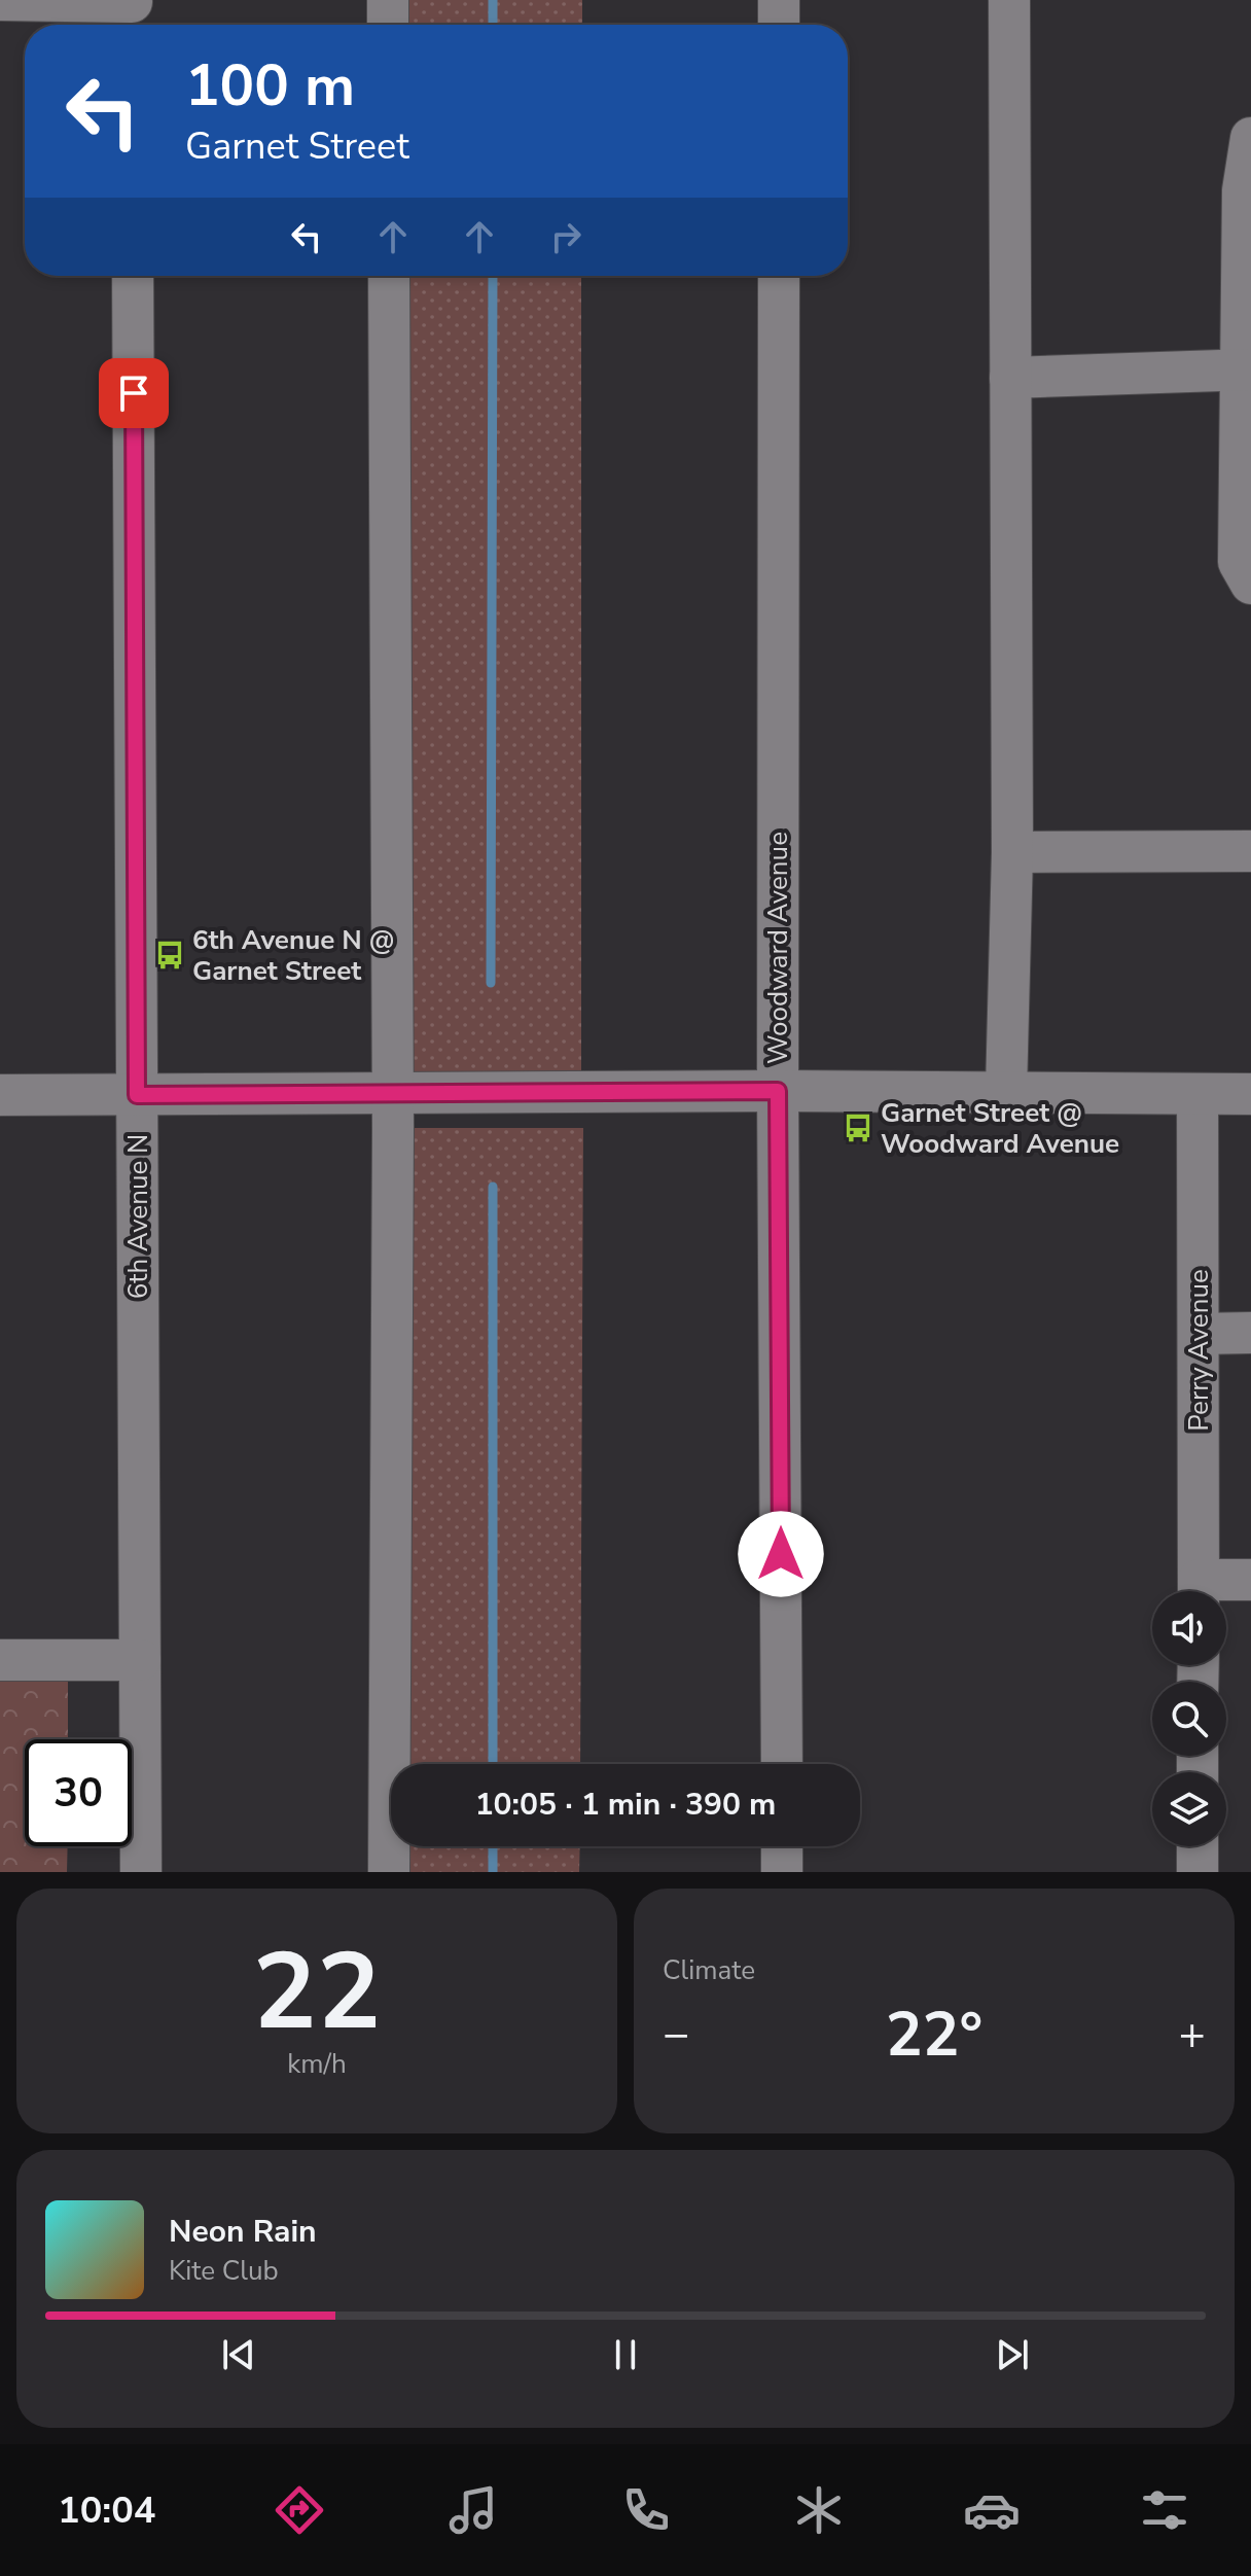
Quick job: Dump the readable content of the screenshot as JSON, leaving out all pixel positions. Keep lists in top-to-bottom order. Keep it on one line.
{"streets":{"street":["Woodward Avenue","6th Avenue N","Perry Avenue"]},"places":{"bus stop":["6th Avenue N @ Garnet Street","Garnet Street @ Woodward Avenue"]},"page":{"turn":["100 m","Garnet Street"],"limit":"30","trip":"10:05 · 1 min · 390 m","tile":[["22","km/h"],"Climate"],"heat":["−","22°","+"],"song":["Neon Rain","Kite Club"],"tabs":"10:04"}}
